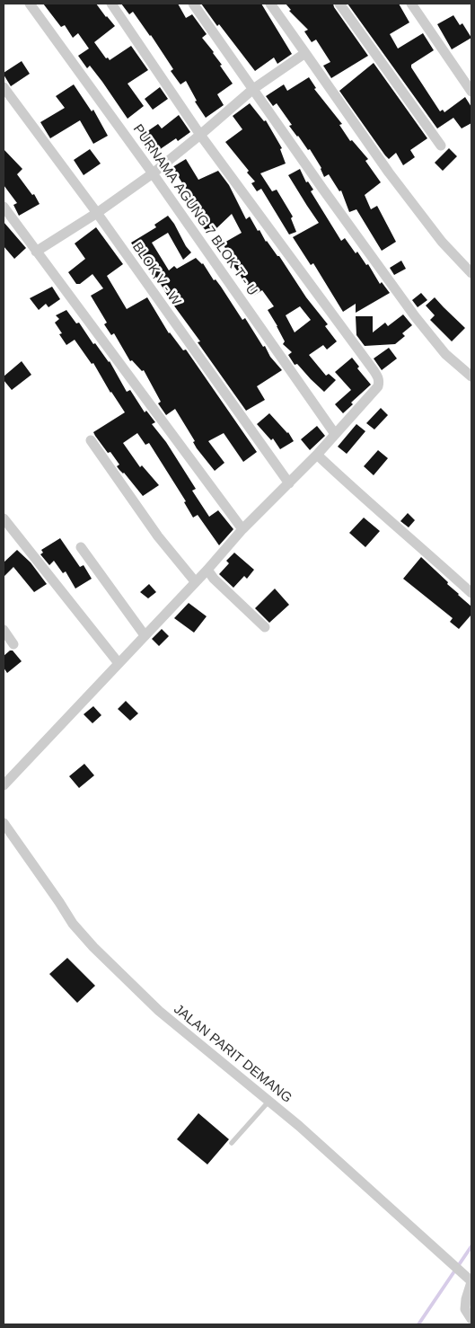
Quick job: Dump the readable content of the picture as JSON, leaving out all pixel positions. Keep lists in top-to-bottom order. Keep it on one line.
{"streets":{"street":["PURNAMA AGUNG 7 BLOK T - U","BLOK V - W","JALAN PARIT DEMANG"]}}
